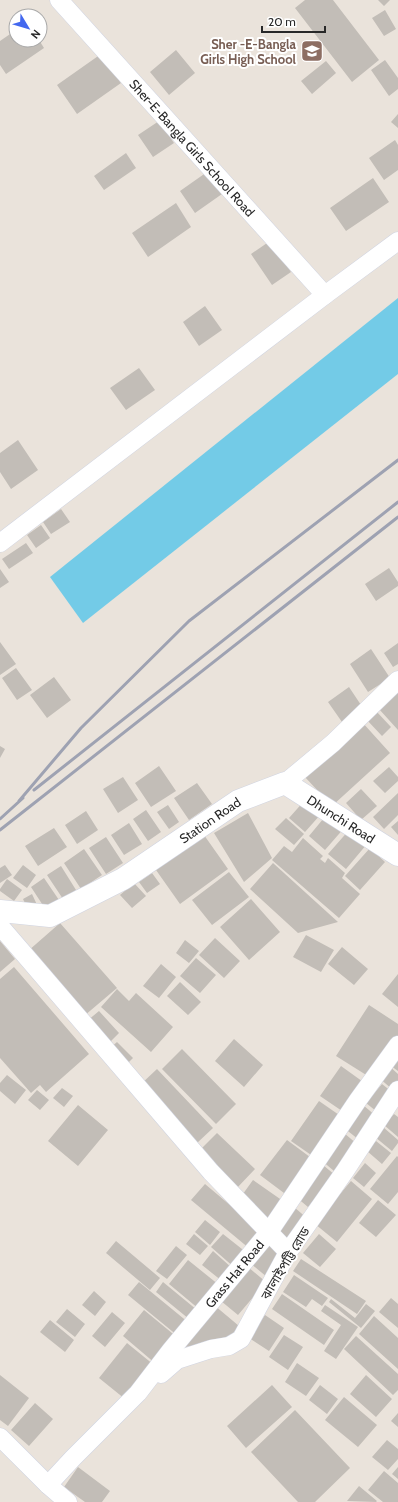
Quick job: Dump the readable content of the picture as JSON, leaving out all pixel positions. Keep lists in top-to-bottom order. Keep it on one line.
{"streets":{"street":["Sher-E-Bangla Girls School Road","Dhunchi Road","Station Road","ঝালাইপট্টি রোড","Grass Hat Road"]},"crossings":[["Dhunchi Road","Station Road"],["ঝালাইপট্টি রোড","Grass Hat Road"]],"places":{"school or university":["Sher -E-Bangla Girls High School"]},"scale_bar":"20 m","north":"bottom right"}
